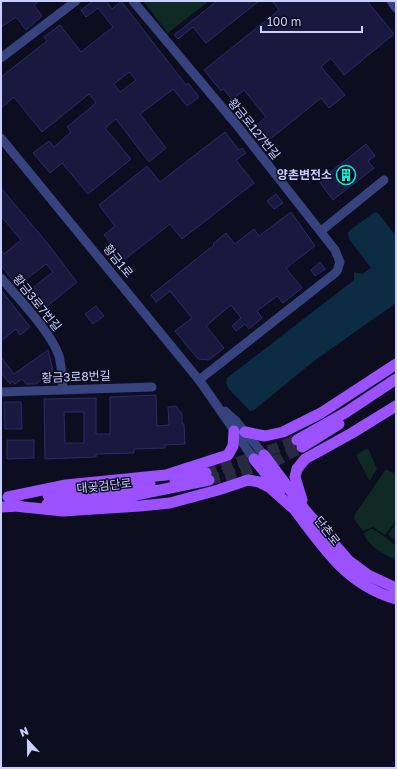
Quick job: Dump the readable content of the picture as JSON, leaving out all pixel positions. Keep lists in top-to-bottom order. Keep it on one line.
{"streets":{"main road":["대곶검단로","단촌로"],"street":["황금로127번길","황금1로","황금3로7번길","황금3로8번길"]},"crossings":[["황금로127번길","황금1로"],["황금1로","단촌로"],["황금3로7번길","황금3로8번길"]],"places":{"building":["양촌변전소"]},"scale_bar":"100 m","north":"top"}
